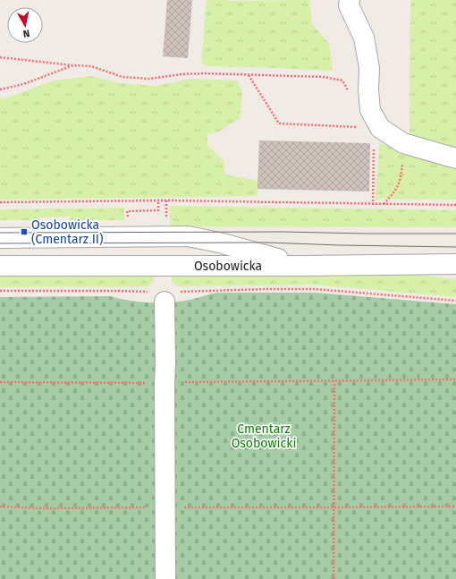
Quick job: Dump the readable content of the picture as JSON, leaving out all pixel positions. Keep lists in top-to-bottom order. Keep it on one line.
{"streets":{"street":["Osobowicka"]},"parks":["Cmentarz Osobowicki"],"places":{"transit":["Osobowicka (Cmentarz II)"]},"north":"bottom"}
